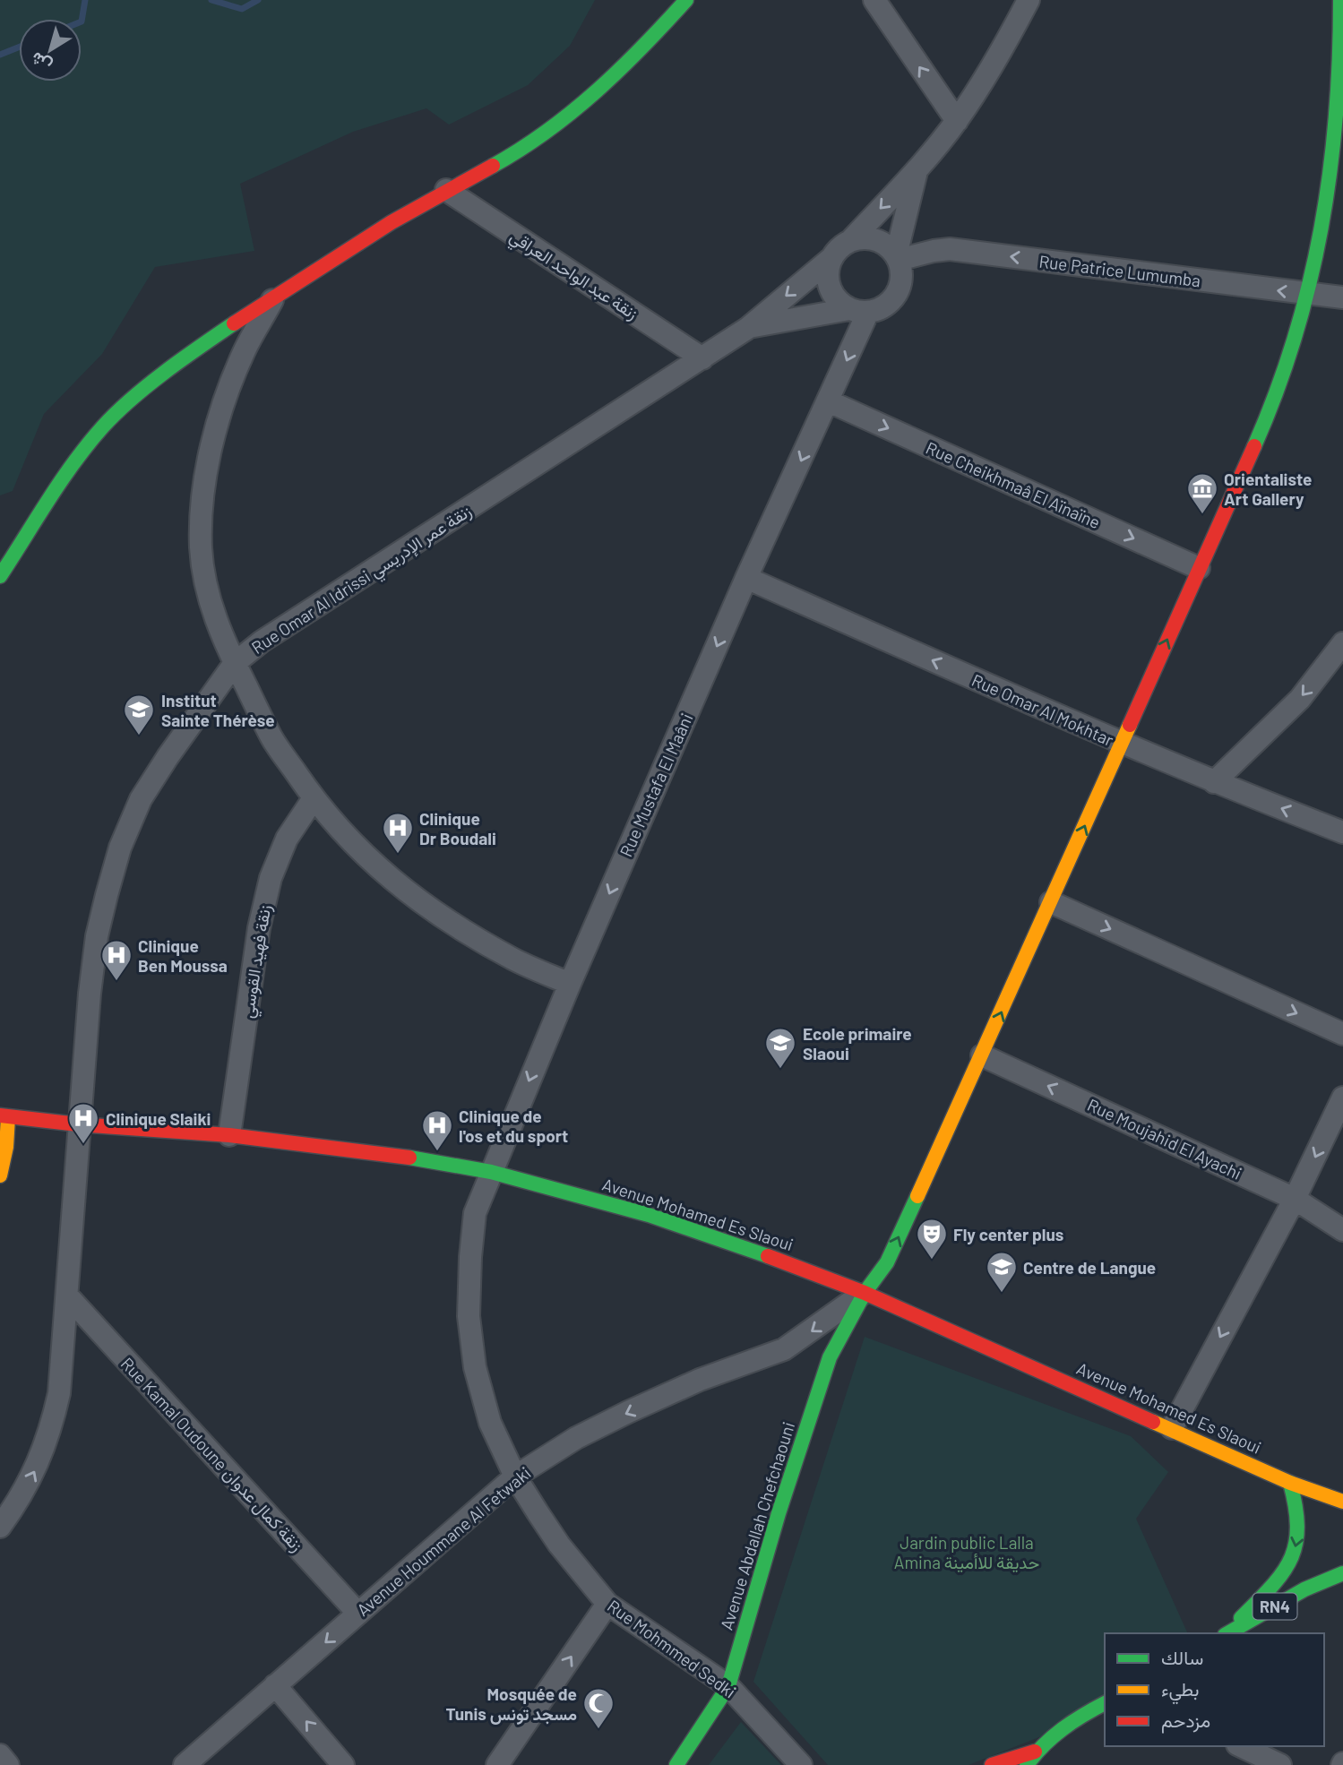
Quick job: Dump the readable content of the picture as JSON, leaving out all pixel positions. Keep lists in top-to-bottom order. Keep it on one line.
{"streets":{"street":["Rue Patrice Lumumba","زنقة عبد الواحد العراقي","Rue Cheikhmaâ El Aïnaïne","Rue Omar Al Idrissi زنقة عمر الإدريسي","Rue Omar Al Mokhtar","Rue Mustafa El Maâni","زنقة فهيد القوسي","Rue Moujahid El Ayachi","Avenue Mohamed Es Slaoui","Rue Kamal Oudoune زنقة كمال عدوان","Avenue Abdallah Chefchaouni","Avenue Hoummane Al Fetwaki","RN4","Rue Mohmmed Sedki"]},"crossings":[["Rue Patrice Lumumba","Rue Omar Al Idrissi زنقة عمر الإدريسي"],["Rue Patrice Lumumba","Rue Mustafa El Maâni"],["Rue Patrice Lumumba","Avenue Abdallah Chefchaouni"],["زنقة عبد الواحد العراقي","Rue Omar Al Idrissi زنقة عمر الإدريسي"],["Rue Cheikhmaâ El Aïnaïne","Rue Mustafa El Maâni"],["Rue Cheikhmaâ El Aïnaïne","Avenue Abdallah Chefchaouni"],["Rue Omar Al Idrissi زنقة عمر الإدريسي","Rue Mustafa El Maâni"],["Rue Omar Al Idrissi زنقة عمر الإدريسي","Avenue Mohamed Es Slaoui"],["Rue Omar Al Idrissi زنقة عمر الإدريسي","Rue Kamal Oudoune زنقة كمال عدوان"],["Rue Omar Al Mokhtar","Rue Mustafa El Maâni"],["Rue Omar Al Mokhtar","Avenue Abdallah Chefchaouni"],["Rue Mustafa El Maâni","Avenue Mohamed Es Slaoui"],["Rue Mustafa El Maâni","Rue Mohmmed Sedki"],["زنقة فهيد القوسي","Avenue Mohamed Es Slaoui"],["Rue Moujahid El Ayachi","Avenue Abdallah Chefchaouni"],["Avenue Mohamed Es Slaoui","Avenue Abdallah Chefchaouni"],["Avenue Mohamed Es Slaoui","Avenue Hoummane Al Fetwaki"],["Avenue Mohamed Es Slaoui","Rue Mohmmed Sedki"],["Rue Kamal Oudoune زنقة كمال عدوان","Avenue Hoummane Al Fetwaki"],["Avenue Abdallah Chefchaouni","Avenue Hoummane Al Fetwaki"],["Avenue Abdallah Chefchaouni","Rue Mohmmed Sedki"],["Avenue Hoummane Al Fetwaki","Rue Mohmmed Sedki"]],"one_way":["Rue Patrice Lumumba","Rue Cheikhmaâ El Aïnaïne","Rue Omar Al Mokhtar","Rue Mustafa El Maâni","Avenue Abdallah Chefchaouni","Avenue Hoummane Al Fetwaki"],"parks":["Jardin public Lalla Amina حديقة للاأمينة"],"places":{"museum":["Orientaliste Art Gallery"],"school or university":["Institut Sainte Thérèse","Ecole primaire Slaoui","Centre de Langue"],"hospital":["Clinique Dr Boudali","Clinique Ben Moussa","Clinique Slaiki","Clinique de l'os et du sport"],"theatre":["Fly center plus"],"mosque":["Mosquée de Tunis مسجد تونس"]},"legend":["سالك","بطيء","مزدحم"],"north":"bottom left"}
